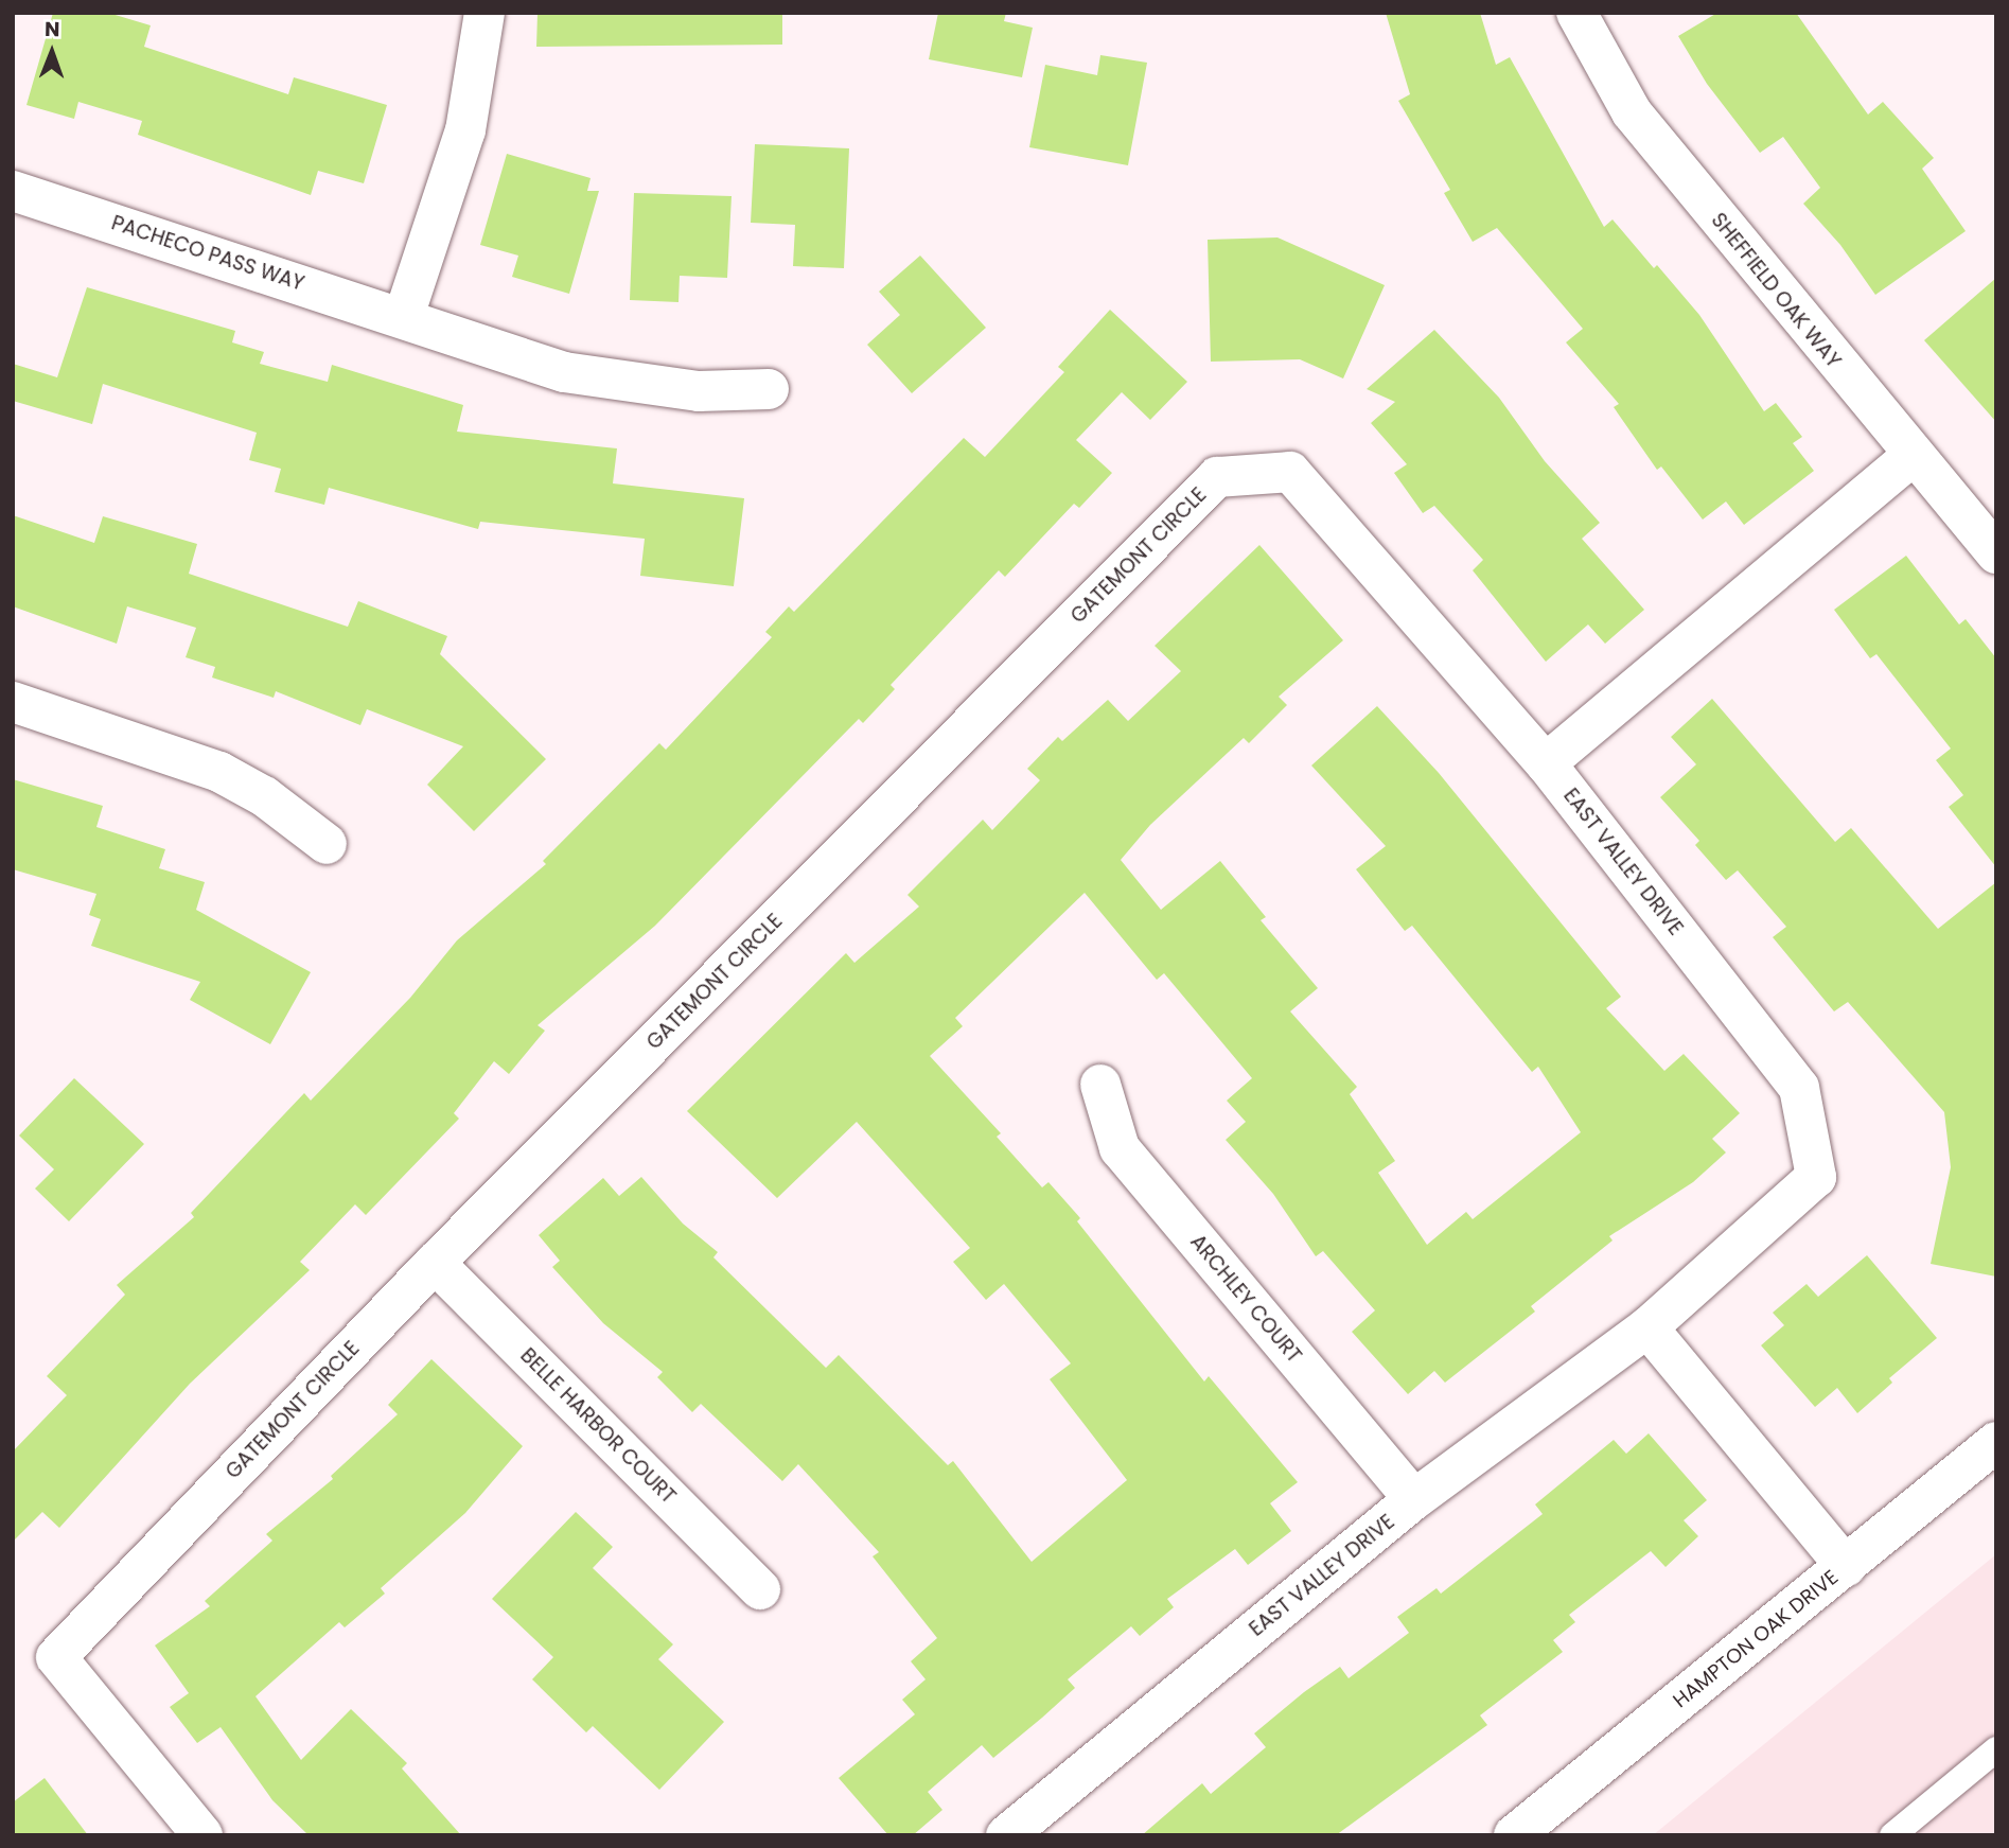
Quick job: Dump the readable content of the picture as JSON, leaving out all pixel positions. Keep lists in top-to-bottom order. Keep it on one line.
{"streets":{"street":["PACHECO PASS WAY","SHEFFIELD OAK WAY","GATEMONT CIRCLE","EAST VALLEY DRIVE","ARCHLEY COURT","BELLE HARBOR COURT","HAMPTON OAK DRIVE"]},"crossings":[["GATEMONT CIRCLE","EAST VALLEY DRIVE"],["GATEMONT CIRCLE","BELLE HARBOR COURT"],["EAST VALLEY DRIVE","ARCHLEY COURT"]],"north":"top"}
